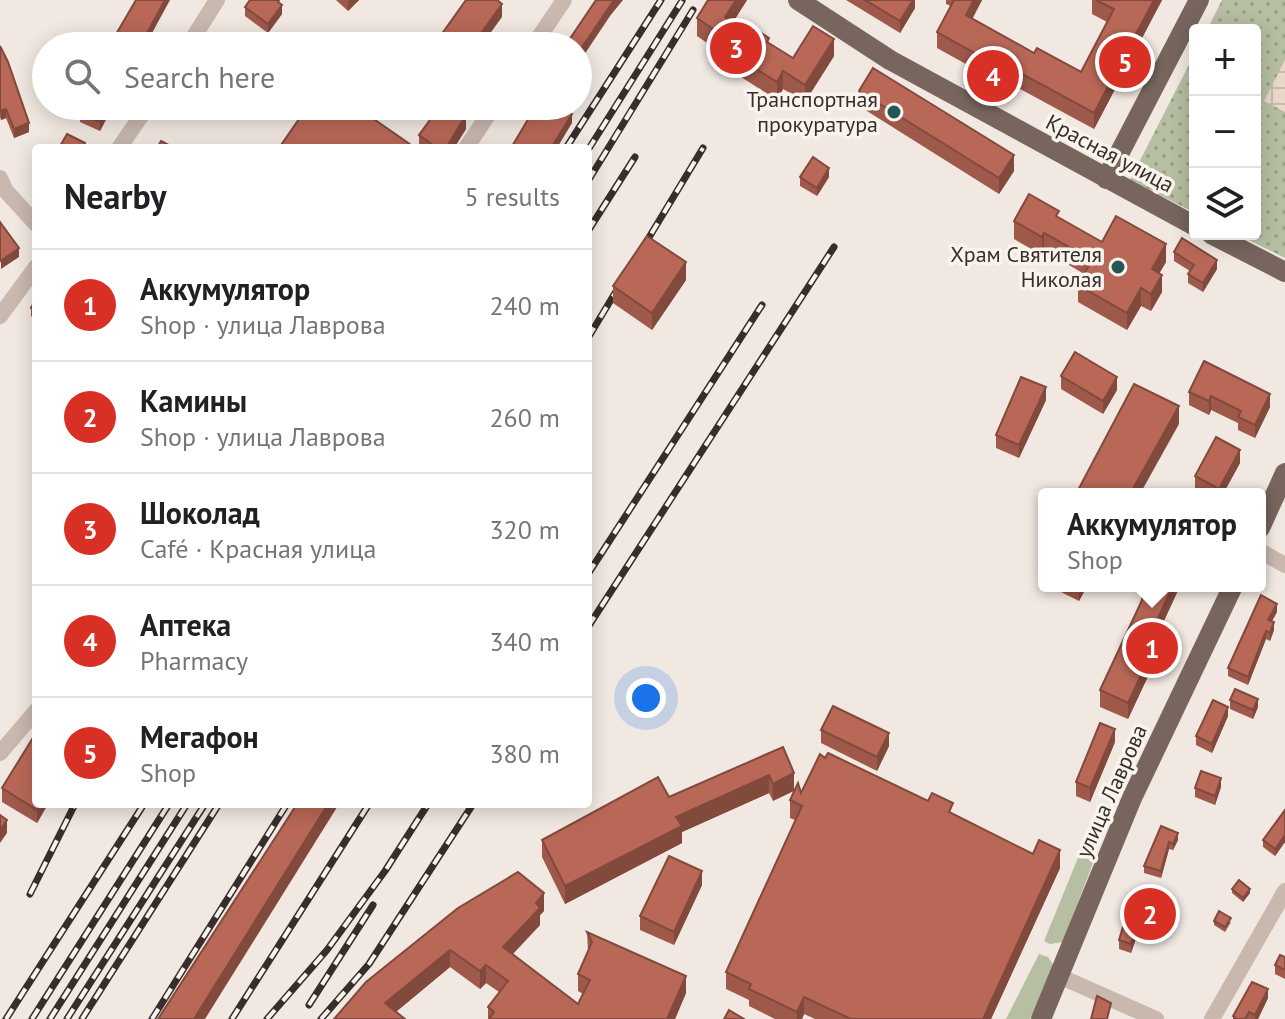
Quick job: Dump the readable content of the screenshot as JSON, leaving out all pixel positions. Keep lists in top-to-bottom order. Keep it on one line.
{"streets":{"main road":["Красная улица","улица Лаврова"]},"places":["Транспортная прокуратура","Храм Святителя Николая"],"page":{"pins":["3","5","4","1","2"],"map_buttons":["+","−"],"search":"Search here","heading":["Nearby","5 results"],"list":[{"mark":"1","name":"Аккумулятор","note":"Shop · улица Лаврова","value":"240 m"},{"mark":"2","name":"Камины","note":"Shop · улица Лаврова","value":"260 m"},{"mark":"3","name":"Шоколад","note":"Café · Красная улица","value":"320 m"},{"mark":"4","name":"Аптека","note":"Pharmacy","value":"340 m"},{"mark":"5","name":"Мегафон","note":"Shop","value":"380 m"}],"popup":["Аккумулятор","Shop"]}}
